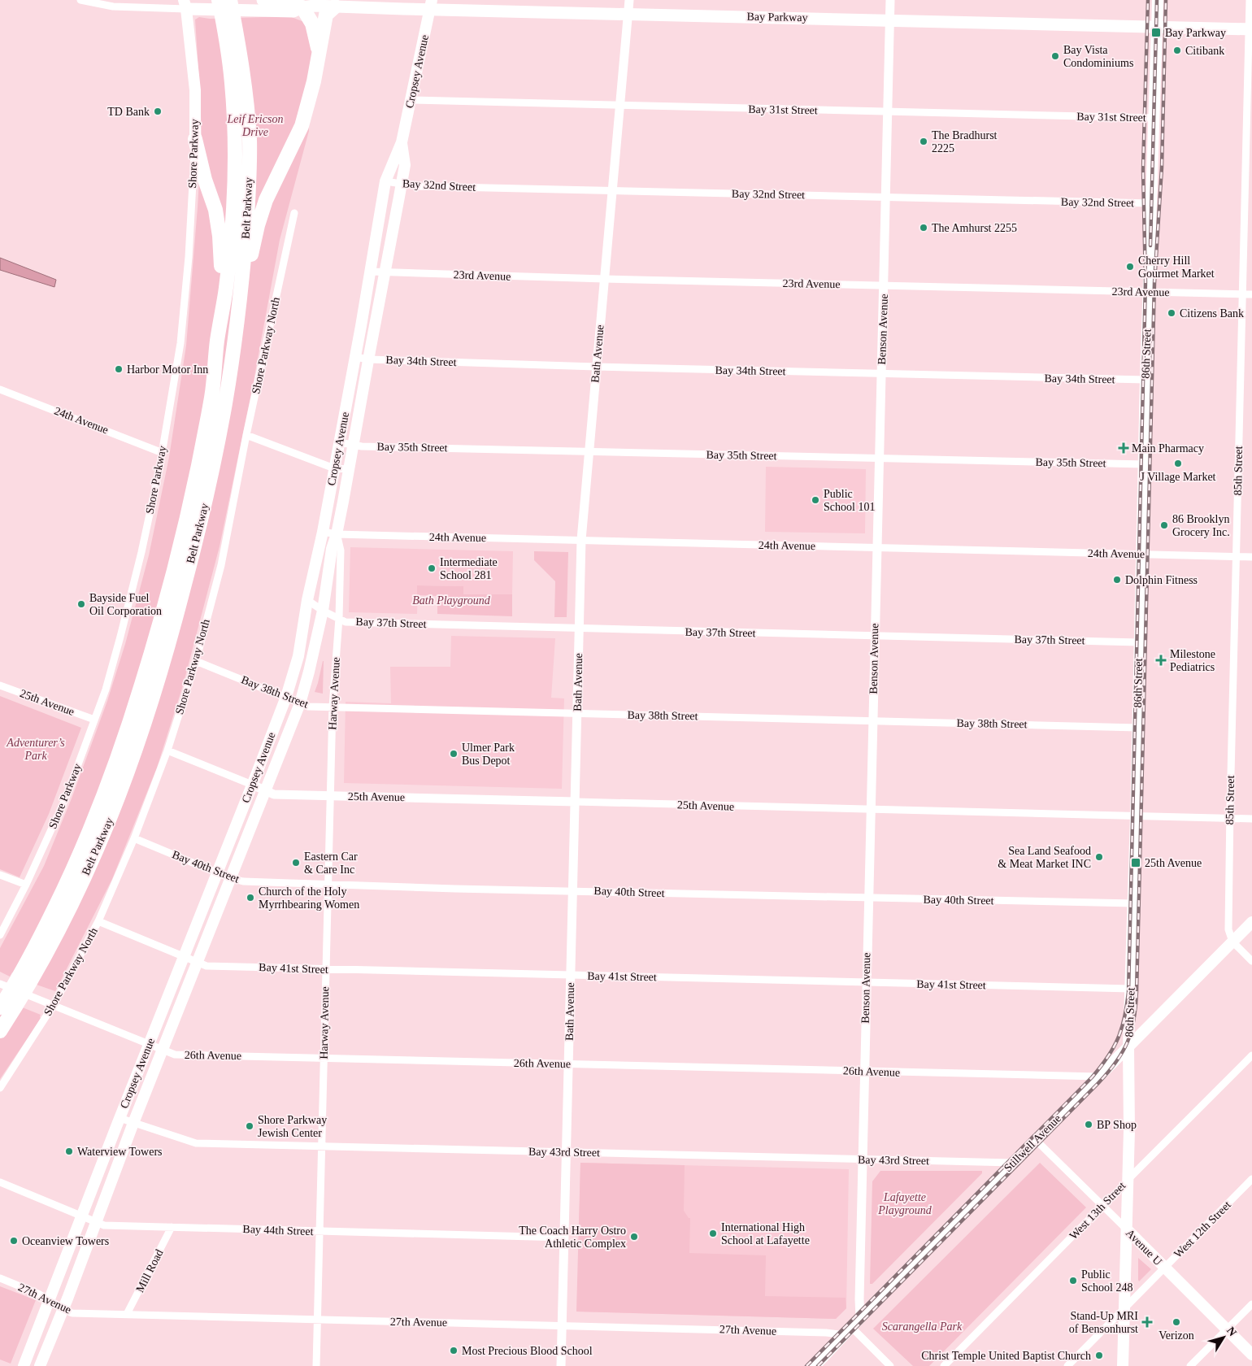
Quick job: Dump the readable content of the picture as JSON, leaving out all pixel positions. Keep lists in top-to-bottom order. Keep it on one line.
{"streets":{"highway":["Belt Parkway"],"main road":["Bay Parkway","Cropsey Avenue","Shore Parkway","86th Street","Stillwell Avenue","Avenue U"],"street":["Bay 31st Street","Bay 32nd Street","23rd Avenue","Benson Avenue","Shore Parkway North","Bath Avenue","Bay 34th Street","24th Avenue","Bay 35th Street","85th Street","Bay 37th Street","Bay 38th Street","Harway Avenue","25th Avenue","Bay 40th Street","Bay 41st Street","26th Avenue","Bay 43rd Street","West 13th Street","West 12th Street","Bay 44th Street","Mill Road","27th Avenue"]},"crossings":[["Bay Parkway","Cropsey Avenue"],["Bay Parkway","Shore Parkway"],["Bay Parkway","Benson Avenue"],["Bay Parkway","Bath Avenue"],["Bay Parkway","86th Street"],["Bay Parkway","85th Street"],["Cropsey Avenue","Bay 31st Street"],["Cropsey Avenue","Bay 32nd Street"],["Cropsey Avenue","23rd Avenue"],["Cropsey Avenue","Bay 34th Street"],["Cropsey Avenue","24th Avenue"],["Cropsey Avenue","Bay 35th Street"],["Cropsey Avenue","Bay 37th Street"],["Cropsey Avenue","Bay 38th Street"],["Cropsey Avenue","Harway Avenue"],["Cropsey Avenue","25th Avenue"],["Cropsey Avenue","Bay 40th Street"],["Cropsey Avenue","Bay 41st Street"],["Cropsey Avenue","26th Avenue"],["Cropsey Avenue","Bay 43rd Street"],["Cropsey Avenue","Bay 44th Street"],["Cropsey Avenue","27th Avenue"],["Bay 31st Street","Benson Avenue"],["Bay 31st Street","Bath Avenue"],["Bay 31st Street","86th Street"],["Shore Parkway","24th Avenue"],["Shore Parkway","25th Avenue"],["Bay 32nd Street","Benson Avenue"],["Bay 32nd Street","Bath Avenue"],["Bay 32nd Street","86th Street"],["23rd Avenue","Benson Avenue"],["23rd Avenue","Bath Avenue"],["23rd Avenue","86th Street"],["23rd Avenue","85th Street"],["Benson Avenue","Bay 34th Street"],["Benson Avenue","24th Avenue"],["Benson Avenue","Bay 35th Street"],["Benson Avenue","Bay 37th Street"],["Benson Avenue","Bay 38th Street"],["Benson Avenue","25th Avenue"],["Benson Avenue","Bay 40th Street"],["Benson Avenue","Bay 41st Street"],["Benson Avenue","26th Avenue"],["Benson Avenue","Stillwell Avenue"],["Benson Avenue","Bay 43rd Street"],["Shore Parkway North","Bay 38th Street"],["Shore Parkway North","25th Avenue"],["Shore Parkway North","Bay 40th Street"],["Shore Parkway North","Bay 41st Street"],["Shore Parkway North","26th Avenue"],["Bath Avenue","Bay 34th Street"],["Bath Avenue","24th Avenue"],["Bath Avenue","Bay 35th Street"],["Bath Avenue","Bay 37th Street"],["Bath Avenue","Bay 38th Street"],["Bath Avenue","25th Avenue"],["Bath Avenue","Bay 40th Street"],["Bath Avenue","Bay 41st Street"],["Bath Avenue","26th Avenue"],["Bath Avenue","Bay 43rd Street"],["Bath Avenue","Bay 44th Street"],["Bath Avenue","27th Avenue"],["86th Street","Bay 34th Street"],["86th Street","24th Avenue"],["86th Street","Bay 35th Street"],["86th Street","Bay 37th Street"],["86th Street","Bay 38th Street"],["86th Street","25th Avenue"],["86th Street","Bay 40th Street"],["86th Street","Bay 41st Street"],["86th Street","Stillwell Avenue"],["86th Street","West 13th Street"],["86th Street","West 12th Street"],["86th Street","Avenue U"],["24th Avenue","85th Street"],["24th Avenue","Harway Avenue"],["85th Street","25th Avenue"],["85th Street","Stillwell Avenue"],["Bay 37th Street","Harway Avenue"],["Bay 38th Street","Harway Avenue"],["Harway Avenue","25th Avenue"],["Harway Avenue","Bay 40th Street"],["Harway Avenue","Bay 41st Street"],["Harway Avenue","26th Avenue"],["Harway Avenue","Bay 43rd Street"],["Harway Avenue","Bay 44th Street"],["Harway Avenue","27th Avenue"],["26th Avenue","Stillwell Avenue"],["Stillwell Avenue","Bay 43rd Street"],["Stillwell Avenue","Avenue U"],["Stillwell Avenue","27th Avenue"],["West 13th Street","Avenue U"],["West 12th Street","Avenue U"],["Bay 44th Street","Mill Road"],["Mill Road","27th Avenue"]],"parks":["Leif Ericson Drive","Bath Playground","Adventurer’s Park","Lafayette Playground","Scarangella Park"],"places":{"transit":["Bay Parkway","25th Avenue"],"other":["Citibank","Bay Vista Condominiums","TD Bank","The Bradhurst 2225","The Amhurst 2255","Cherry Hill Gourmet Market","Citizens Bank","Harbor Motor Inn","J Village Market","Public School 101","86 Brooklyn Grocery Inc.","Intermediate School 281","Dolphin Fitness","Bayside Fuel Oil Corporation","Ulmer Park Bus Depot","Sea Land Seafood & Meat Market INC","Eastern Car & Care Inc","Church of the Holy Myrrhbearing Women","BP Shop","Shore Parkway Jewish Center","Waterview Towers","International High School at Lafayette","The Coach Harry Ostro Athletic Complex","Oceanview Towers","Public School 248","Verizon","Most Precious Blood School","Christ Temple United Baptist Church"],"health":["Main Pharmacy","Milestone Pediatrics","Stand-Up MRI of Bensonhurst"]},"north":"top right"}
